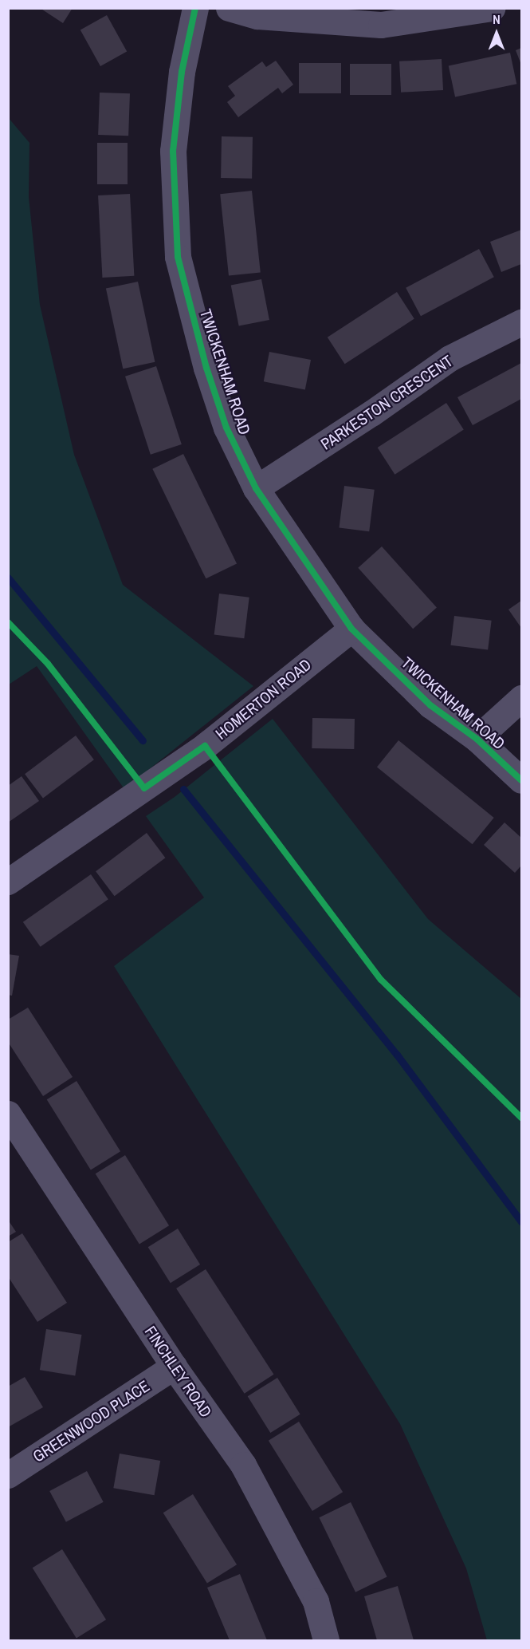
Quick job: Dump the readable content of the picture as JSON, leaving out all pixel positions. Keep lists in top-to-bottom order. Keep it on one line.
{"streets":{"street":["TWICKENHAM ROAD","PARKESTON CRESCENT","HOMERTON ROAD","FINCHLEY ROAD","GREENWOOD PLACE"]},"crossings":[["TWICKENHAM ROAD","PARKESTON CRESCENT"],["TWICKENHAM ROAD","HOMERTON ROAD"],["FINCHLEY ROAD","GREENWOOD PLACE"]],"north":"top"}
